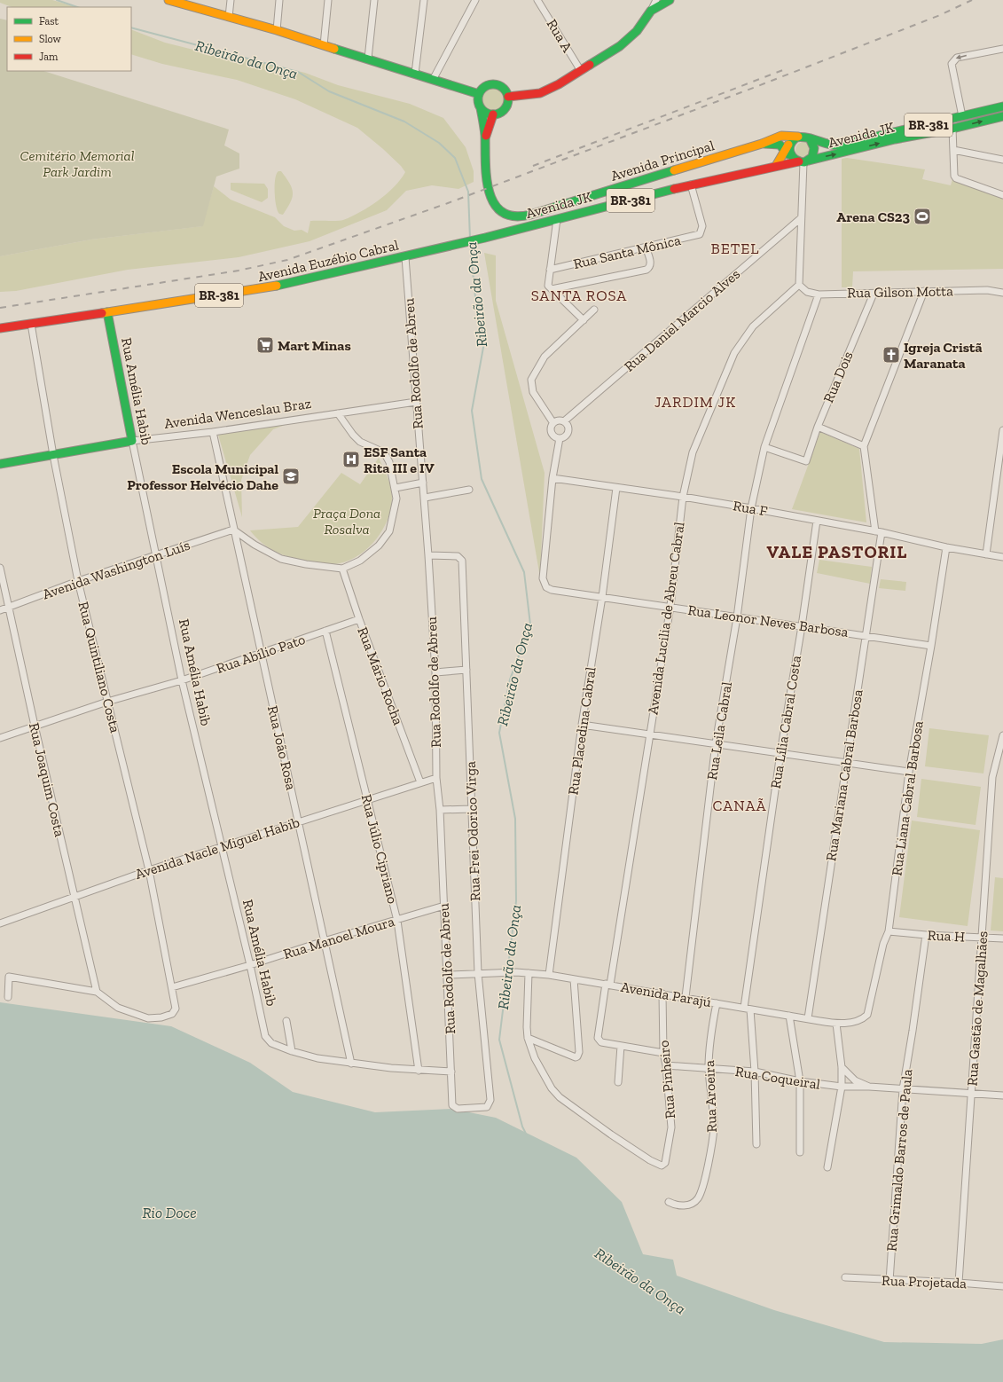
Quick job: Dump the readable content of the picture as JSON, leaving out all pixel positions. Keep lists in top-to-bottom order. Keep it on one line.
{"streets":{"street":["Rua A","BR-381","Avenida JK","Avenida Principal","Rua Santa Mônica","Avenida Euzébio Cabral","Rua Gilson Motta","Rua Daniel Marcio Alves","Rua Rodolfo de Abreu","Rua Dois","Rua Amélia Habib","Avenida Wenceslau Braz","Rua F","Avenida Washington Luís","Avenida Lucilia de Abreu Cabral","Rua Leonor Neves Barbosa","Rua Abílio Pato","Rua Quintiliano Costa","Rua Mário Rocha","Rua Lília Cabral Costa","Rua Placedina Cabral","Rua Leila Cabral","Rua João Rosa","Rua Mariana Cabral Barbosa","Rua Joaquim Costa","Rua Liana Cabral Barbosa","Rua Frei Odorico Virga","Avenida Nacle Miguel Habib","Rua Júlio Cipriano","Rua H","Rua Manoel Moura","Avenida Parajú","Rua Gastão de Magalhães","Rua Coqueiral","Rua Pinheiro","Rua Aroeira","Rua Grimaldo Barros de Paula","Rua Projetada"]},"crossings":[["BR-381","Avenida JK"],["BR-381","Avenida Principal"],["Avenida JK","Avenida Principal"],["Avenida JK","Rua Santa Mônica"],["Avenida JK","Avenida Euzébio Cabral"],["Avenida Euzébio Cabral","Rua Rodolfo de Abreu"],["Avenida Euzébio Cabral","Rua Amélia Habib"],["Avenida Euzébio Cabral","Rua Quintiliano Costa"],["Rua Gilson Motta","Rua Dois"],["Rua Gilson Motta","Avenida Lucilia de Abreu Cabral"],["Rua Gilson Motta","Rua Leila Cabral"],["Rua Rodolfo de Abreu","Avenida Wenceslau Braz"],["Rua Rodolfo de Abreu","Rua Frei Odorico Virga"],["Rua Rodolfo de Abreu","Avenida Nacle Miguel Habib"],["Rua Rodolfo de Abreu","Rua Manoel Moura"],["Rua Rodolfo de Abreu","Avenida Parajú"],["Rua Dois","Rua Leila Cabral"],["Rua Amélia Habib","Avenida Wenceslau Braz"],["Rua Amélia Habib","Avenida Washington Luís"],["Rua Amélia Habib","Rua Abílio Pato"],["Rua Amélia Habib","Avenida Nacle Miguel Habib"],["Rua Amélia Habib","Rua Manoel Moura"],["Avenida Wenceslau Braz","Rua Quintiliano Costa"],["Avenida Wenceslau Braz","Rua João Rosa"],["Rua F","Avenida Lucilia de Abreu Cabral"],["Rua F","Rua Leonor Neves Barbosa"],["Rua F","Rua Lília Cabral Costa"],["Rua F","Rua Placedina Cabral"],["Rua F","Rua Leila Cabral"],["Rua F","Rua Mariana Cabral Barbosa"],["Rua F","Rua Liana Cabral Barbosa"],["Avenida Washington Luís","Rua Quintiliano Costa"],["Avenida Washington Luís","Rua João Rosa"],["Avenida Washington Luís","Rua Joaquim Costa"],["Avenida Lucilia de Abreu Cabral","Rua Leonor Neves Barbosa"],["Avenida Lucilia de Abreu Cabral","Avenida Parajú"],["Rua Leonor Neves Barbosa","Rua Lília Cabral Costa"],["Rua Leonor Neves Barbosa","Rua Placedina Cabral"],["Rua Leonor Neves Barbosa","Rua Leila Cabral"],["Rua Leonor Neves Barbosa","Rua Mariana Cabral Barbosa"],["Rua Leonor Neves Barbosa","Rua Liana Cabral Barbosa"],["Rua Abílio Pato","Rua Quintiliano Costa"],["Rua Abílio Pato","Rua Mário Rocha"],["Rua Abílio Pato","Rua João Rosa"],["Rua Abílio Pato","Rua Joaquim Costa"],["Rua Abílio Pato","Rua Júlio Cipriano"],["Rua Quintiliano Costa","Rua Joaquim Costa"],["Rua Quintiliano Costa","Avenida Nacle Miguel Habib"],["Rua Quintiliano Costa","Rua Manoel Moura"],["Rua Mário Rocha","Avenida Nacle Miguel Habib"],["Rua Lília Cabral Costa","Avenida Parajú"],["Rua Lília Cabral Costa","Rua Coqueiral"],["Rua Placedina Cabral","Avenida Parajú"],["Rua Leila Cabral","Avenida Parajú"],["Rua João Rosa","Avenida Nacle Miguel Habib"],["Rua João Rosa","Rua Manoel Moura"],["Rua Mariana Cabral Barbosa","Avenida Parajú"],["Rua Joaquim Costa","Avenida Nacle Miguel Habib"],["Rua Liana Cabral Barbosa","Rua H"],["Rua Liana Cabral Barbosa","Avenida Parajú"],["Rua Frei Odorico Virga","Avenida Parajú"],["Avenida Nacle Miguel Habib","Rua Júlio Cipriano"],["Rua Júlio Cipriano","Rua Manoel Moura"],["Rua H","Rua Gastão de Magalhães"],["Rua H","Rua Grimaldo Barros de Paula"],["Avenida Parajú","Rua Pinheiro"],["Avenida Parajú","Rua Aroeira"],["Rua Gastão de Magalhães","Rua Coqueiral"],["Rua Gastão de Magalhães","Rua Projetada"],["Rua Coqueiral","Rua Pinheiro"],["Rua Coqueiral","Rua Aroeira"],["Rua Coqueiral","Rua Grimaldo Barros de Paula"],["Rua Grimaldo Barros de Paula","Rua Projetada"]],"districts":["BETEL","SANTA ROSA","JARDIM JK","VALE PASTORIL","CANAÃ"],"water":["Ribeirão da Onça","Rio Doce"],"parks":["Cemitério Memorial Park Jardim","Praça Dona Rosalva"],"places":{"sports":["Arena CS23"],"supermarket":["Mart Minas"],"church":["Igreja Cristã Maranata"],"hospital":["ESF Santa Rita III e IV"],"school or university":["Escola Municipal Professor Helvécio Dahe"]},"legend":["Fast","Slow","Jam"]}
